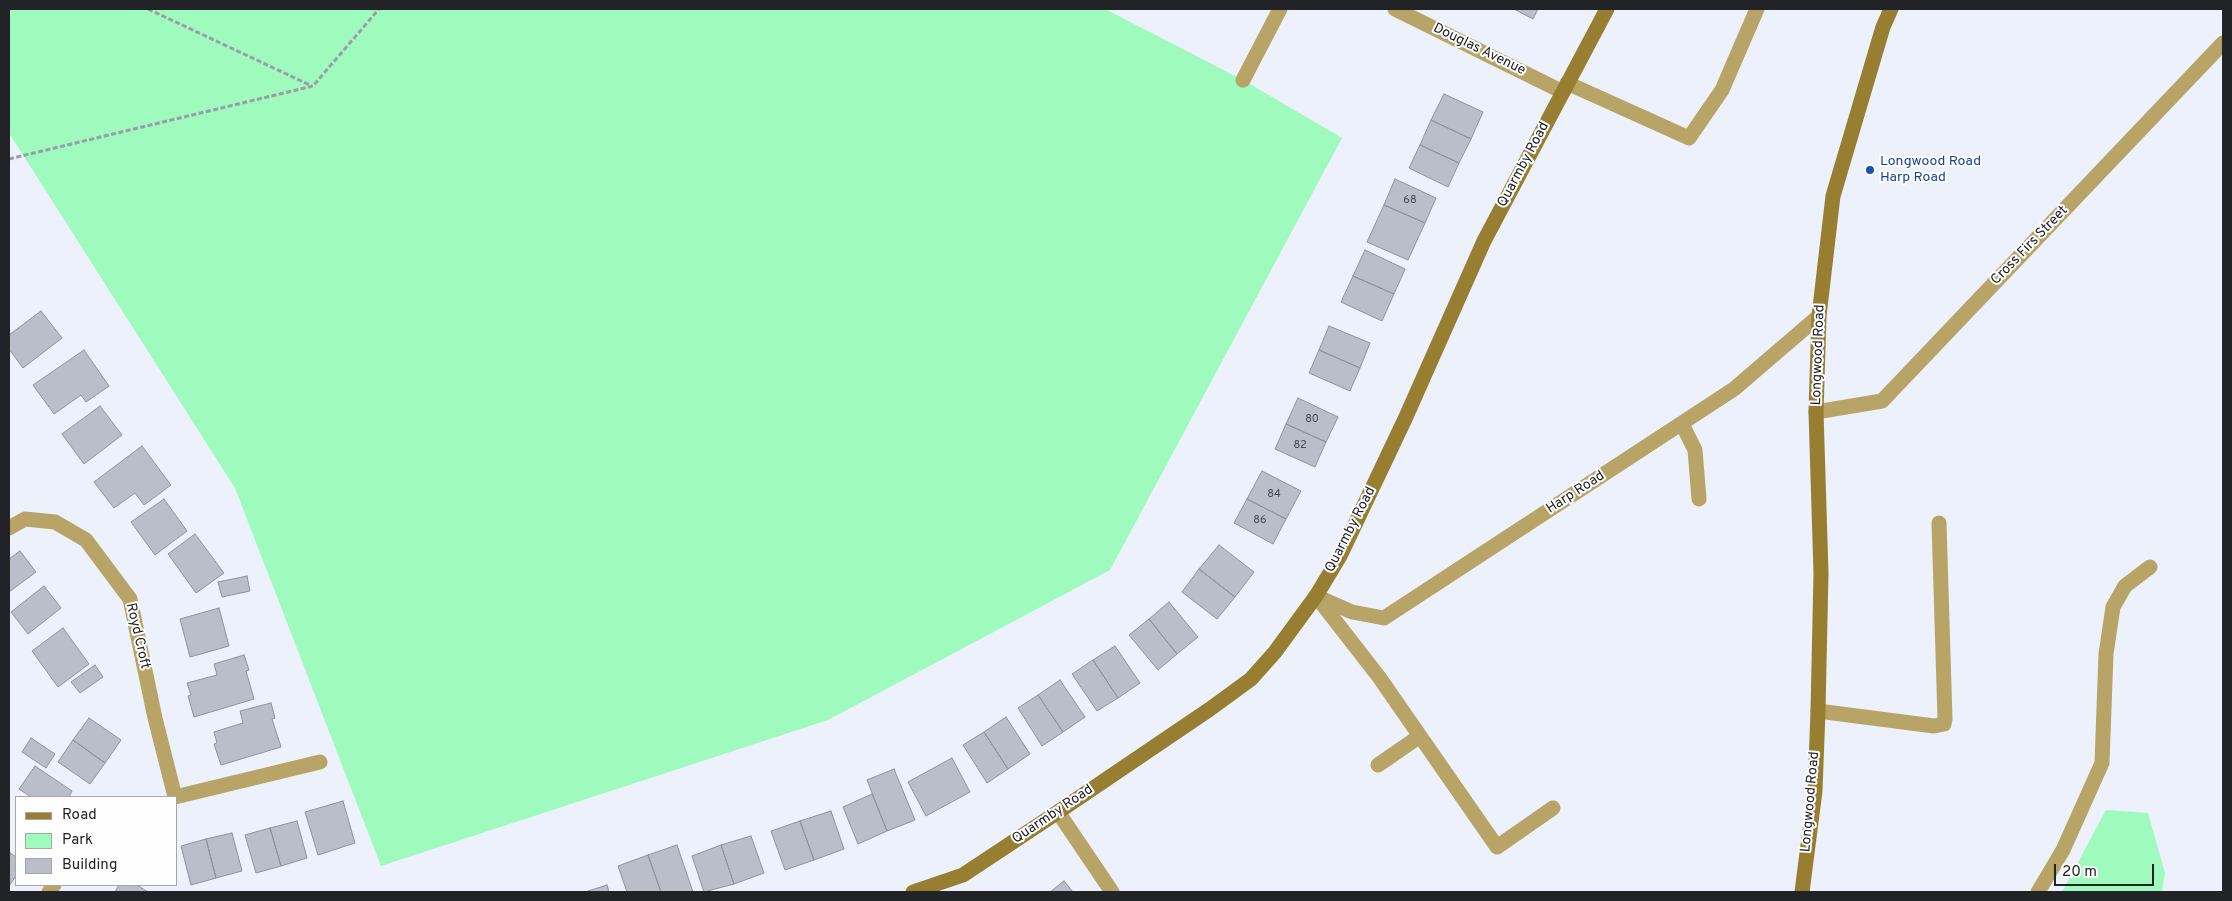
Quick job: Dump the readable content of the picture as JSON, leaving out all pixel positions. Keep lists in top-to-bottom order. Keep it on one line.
{"streets":{"street":["Douglas Avenue","Quarmby Road","Cross Firs Street","Longwood Road","Harp Road","Royd Croft"]},"crossings":[["Douglas Avenue","Quarmby Road"],["Quarmby Road","Harp Road"],["Cross Firs Street","Longwood Road"],["Longwood Road","Harp Road"]],"places":["Longwood Road Harp Road"],"house_numbers":["68","80","82","84","86"],"legend":["Road","Park","Building"],"scale_bar":"20 m"}
